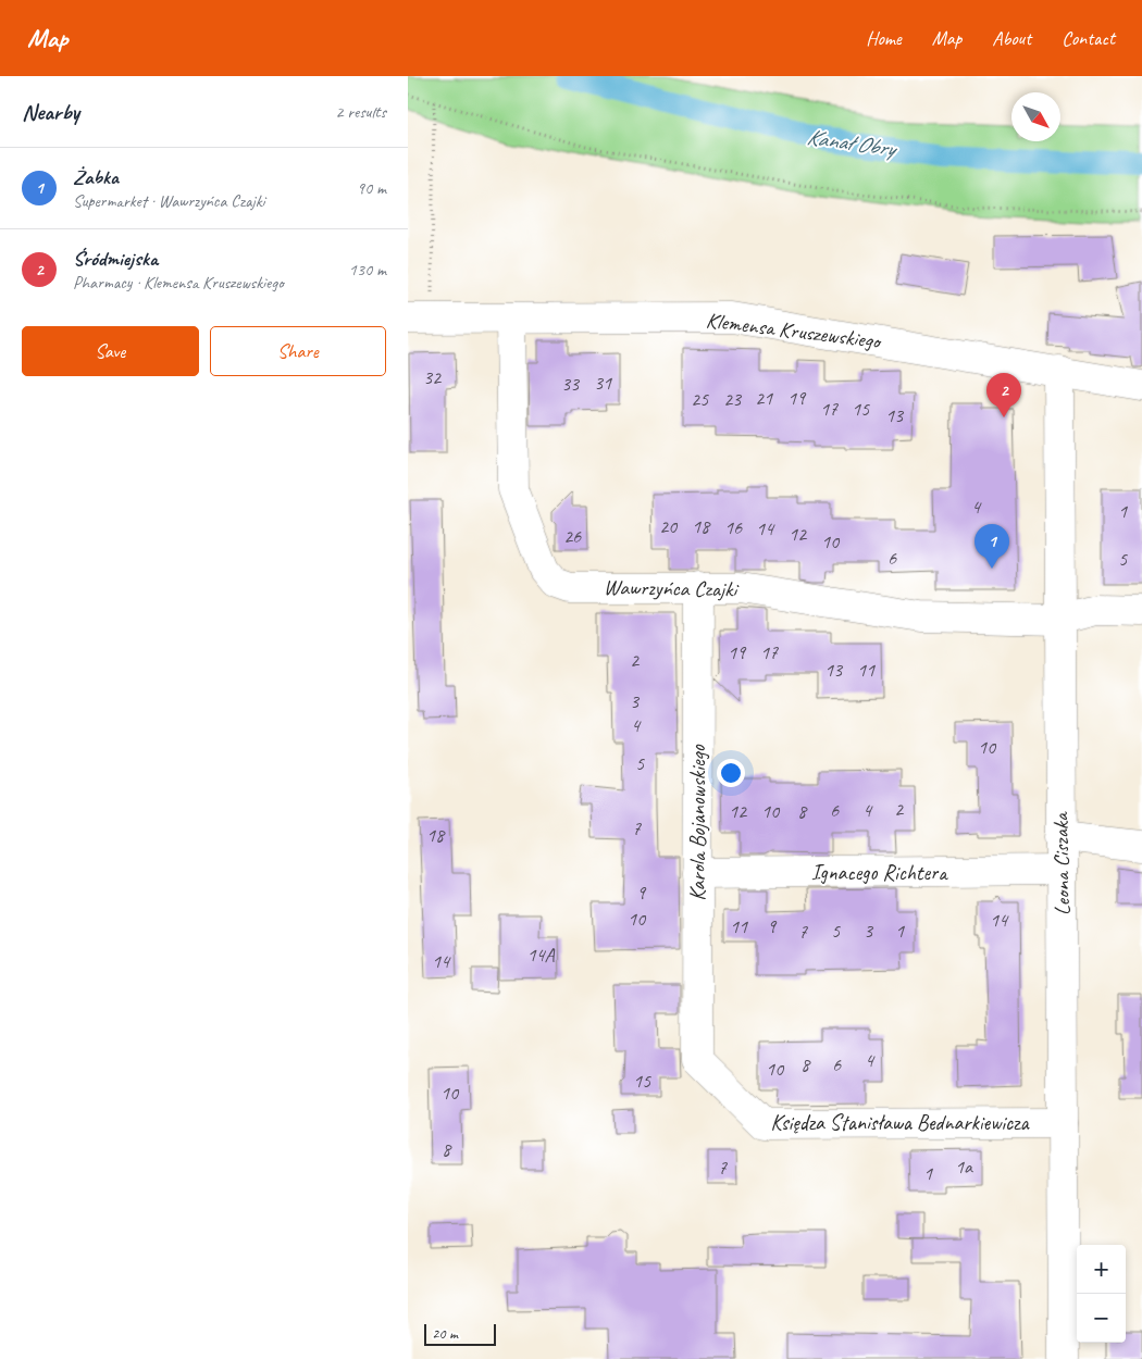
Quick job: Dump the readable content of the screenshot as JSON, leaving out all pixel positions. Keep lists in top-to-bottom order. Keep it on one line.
{"streets":{"street":["Klemensa Kruszewskiego","Wawrzyńca Czajki","Karola Bojanowskiego","Leona Ciszaka","Ignacego Richtera","Księdza Stanisława Bednarkiewicza"]},"crossings":[["Klemensa Kruszewskiego","Wawrzyńca Czajki"],["Klemensa Kruszewskiego","Leona Ciszaka"],["Wawrzyńca Czajki","Karola Bojanowskiego"],["Wawrzyńca Czajki","Leona Ciszaka"],["Karola Bojanowskiego","Ignacego Richtera"],["Karola Bojanowskiego","Księdza Stanisława Bednarkiewicza"],["Leona Ciszaka","Ignacego Richtera"],["Leona Ciszaka","Księdza Stanisława Bednarkiewicza"]],"water":["Kanał Obry"],"house_numbers":["32","31","33","21","19","25","23","17","15","13","4","1","20","18","16","14","12","26","10","6","5","19","17","2","13","11","3","4","10","5","2","6","4","12","10","8","7","18","9","10","14","11","9","5","3","1","7","14A","14","4","8","6","10","15","10","8","1a","7","1"],"scale_bar":"20 m","north":"bottom right","page":{"header":"Map","nav":["Home","Map","About","Contact"],"heading":["Nearby","2 results"],"list":[{"mark":"1","name":"Żabka","note":"Supermarket · Wawrzyńca Czajki","value":"90 m"},{"mark":"2","name":"Śródmiejska","note":"Pharmacy · Klemensa Kruszewskiego","value":"130 m"}],"buttons":["Save","Share"],"pins":["2","1"],"map_buttons":["+","−"],"scale":"20 m"}}
